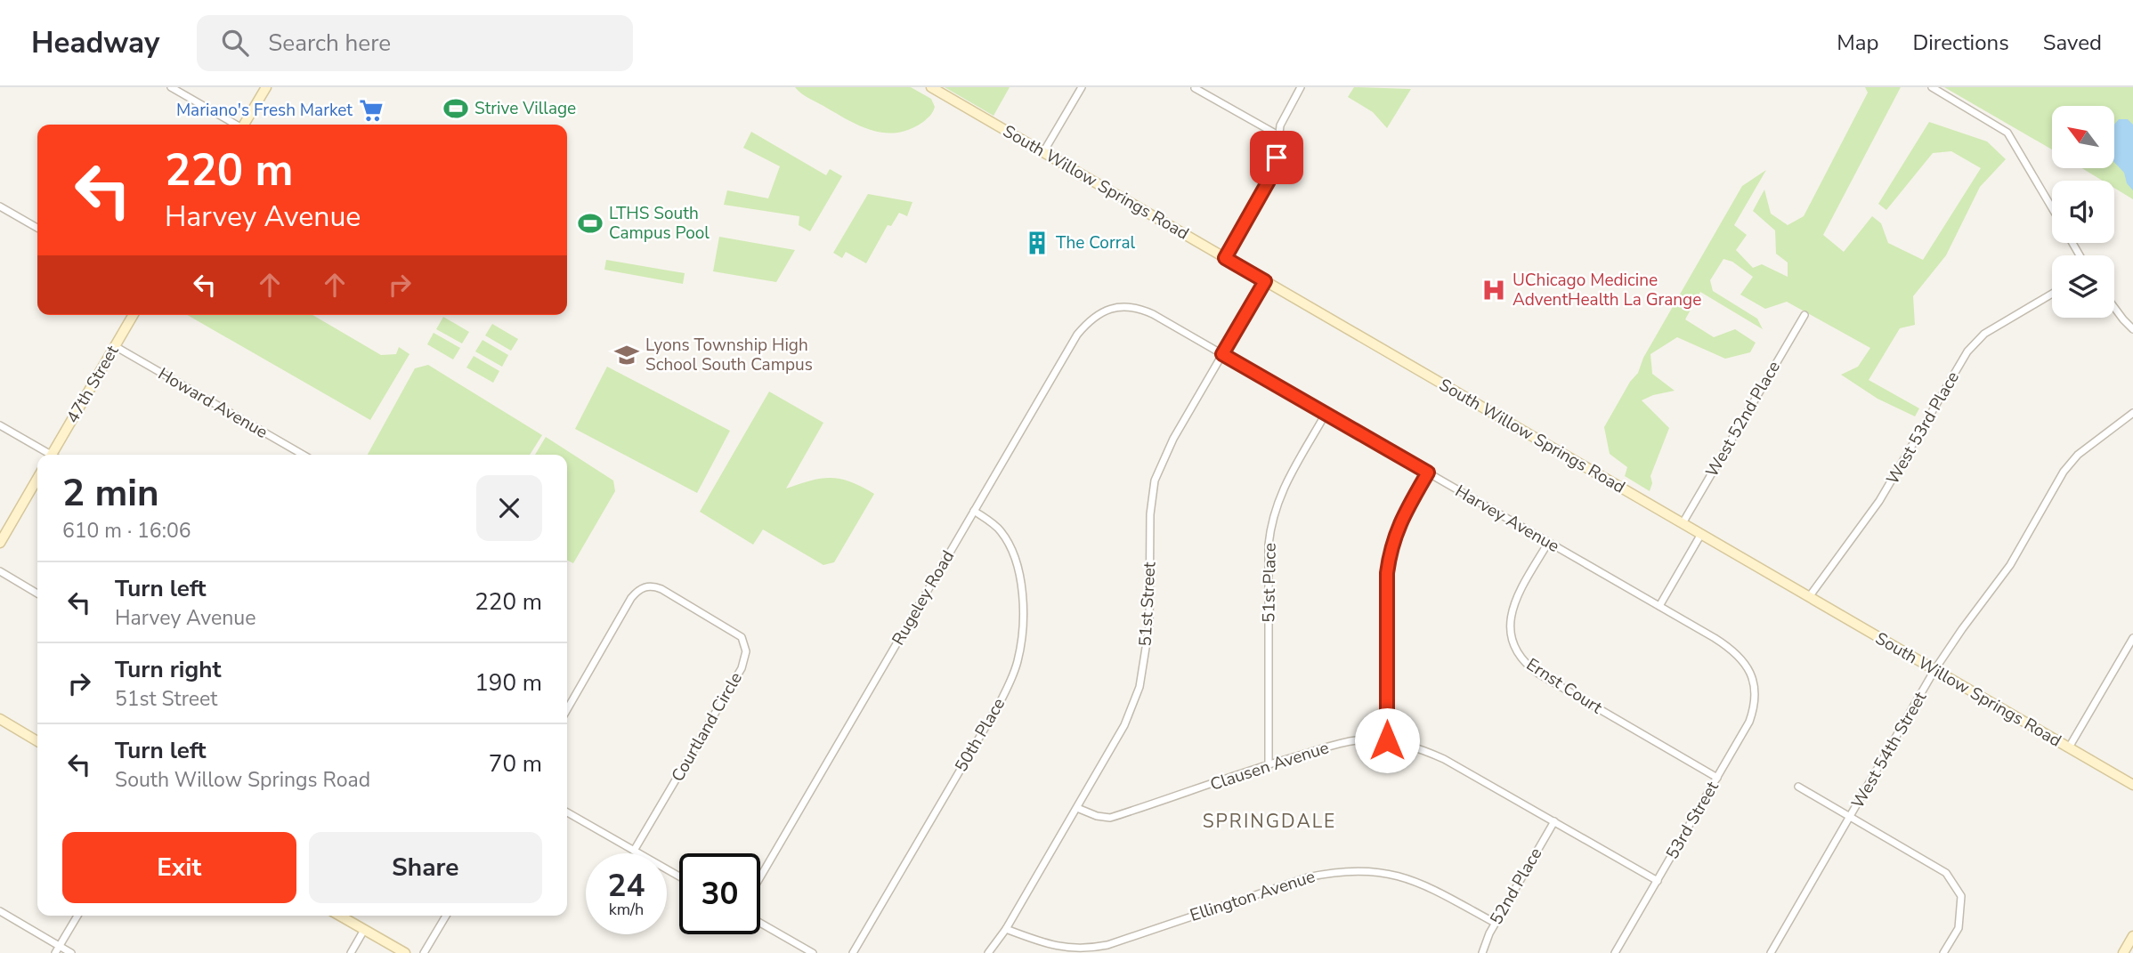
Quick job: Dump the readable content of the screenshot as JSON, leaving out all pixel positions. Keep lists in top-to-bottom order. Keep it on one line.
{"streets":{"street":["South Willow Springs Road","47th Street","Howard Avenue","West 52nd Place","West 53rd Place","Harvey Avenue","51st Place","Rugeley Road","51st Street","Ernst Court","Courtland Circle","50th Place","West 54th Street","Clausen Avenue","53rd Street","52nd Place","Ellington Avenue"]},"crossings":[["South Willow Springs Road","West 52nd Place"],["South Willow Springs Road","West 53rd Place"],["South Willow Springs Road","51st Street"],["South Willow Springs Road","West 54th Street"],["47th Street","Howard Avenue"],["Harvey Avenue","51st Place"],["Harvey Avenue","Rugeley Road"],["Harvey Avenue","51st Street"],["Harvey Avenue","Ernst Court"],["Harvey Avenue","53rd Street"],["51st Place","Clausen Avenue"],["Rugeley Road","50th Place"],["51st Street","Clausen Avenue"],["51st Street","Ellington Avenue"],["Ernst Court","53rd Street"],["Clausen Avenue","53rd Street"],["Clausen Avenue","52nd Place"],["52nd Place","Ellington Avenue"]],"districts":["SPRINGDALE"],"places":{"sports":["Strive Village","LTHS South Campus Pool"],"supermarket":["Mariano's Fresh Market"],"building":["The Corral"],"hospital":["UChicago Medicine AdventHealth La Grange"],"school or university":["Lyons Township High School South Campus"]},"north":"top left","page":{"header":"Headway","search":"Search here","nav":["Map","Directions","Saved"],"turn":["220 m","Harvey Avenue"],"heading":["2 min","610 m · 16:06"],"list":[{"name":"Turn left","note":"Harvey Avenue","value":"220 m"},{"name":"Turn right","note":"51st Street","value":"190 m"},{"name":"Turn left","note":"South Willow Springs Road","value":"70 m"}],"buttons":["Exit","Share"],"speed":"24 km/h","limit":"30"}}
